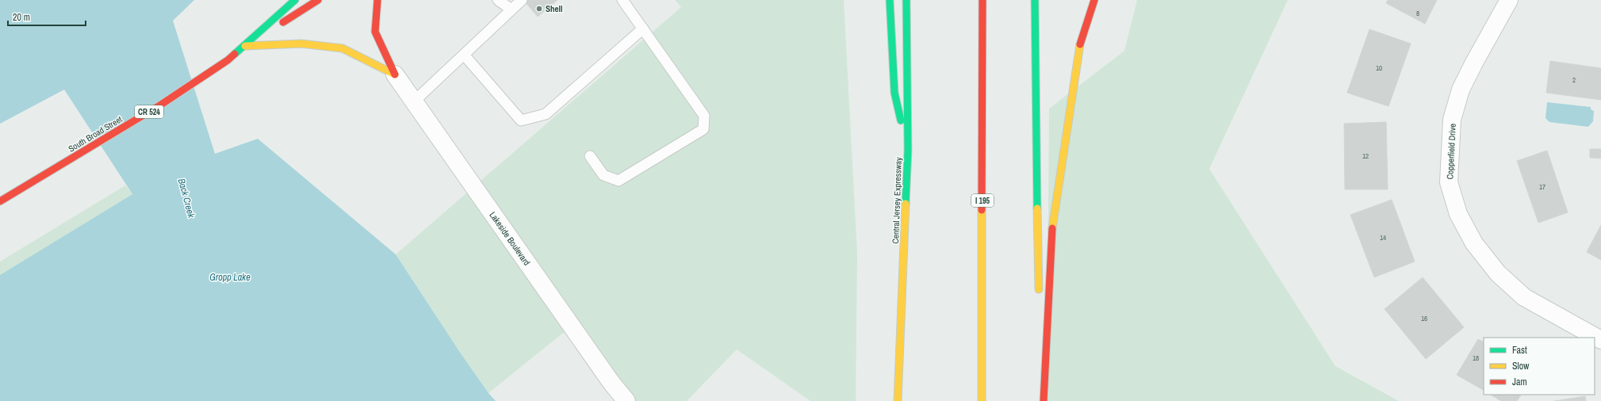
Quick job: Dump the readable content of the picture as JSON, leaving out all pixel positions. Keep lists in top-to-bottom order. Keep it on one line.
{"streets":{"main road":["CR 524","South Broad Street","Central Jersey Expressway","I 195"],"street":["Copperfield Drive","Lakeside Boulevard"]},"water":["Back Creek","Gropp Lake"],"places":["Shell"],"house_numbers":["8","10","2","12","17","14","16","18"],"legend":["Fast","Slow","Jam"],"scale_bar":"20 m"}
